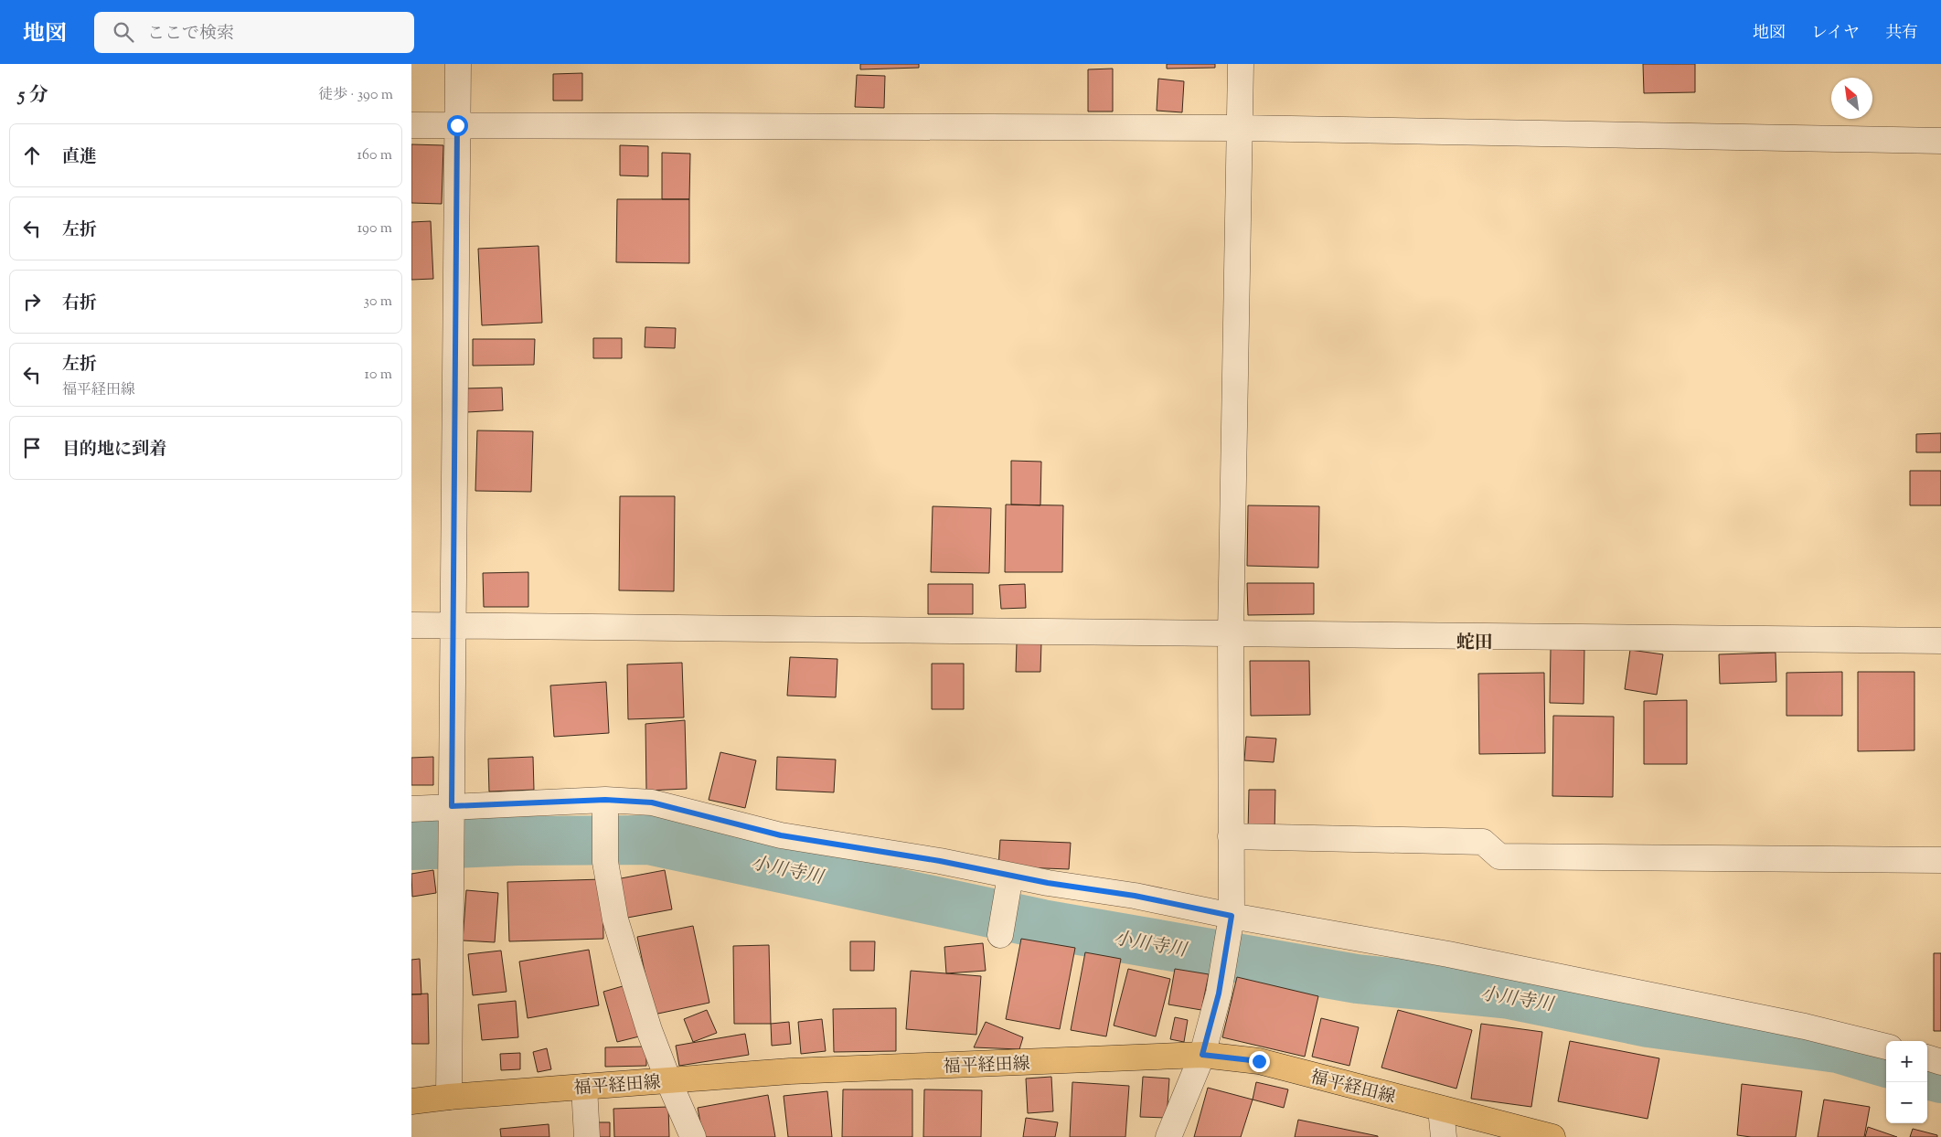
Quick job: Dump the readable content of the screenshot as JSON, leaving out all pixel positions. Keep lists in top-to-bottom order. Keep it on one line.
{"streets":{"main road":["福平経田線"]},"districts":["蛇田"],"water":["小川寺川"],"north":"top left","page":{"header":"地図","search":"ここで検索","nav":["地図","レイヤ","共有"],"heading":["5 分","徒歩 · 390 m"],"list":[["直進","160 m"],["左折","190 m"],["右折","30 m"],["左折","福平経田線","10 m"],"目的地に到着"],"map_buttons":["+","−"]}}
